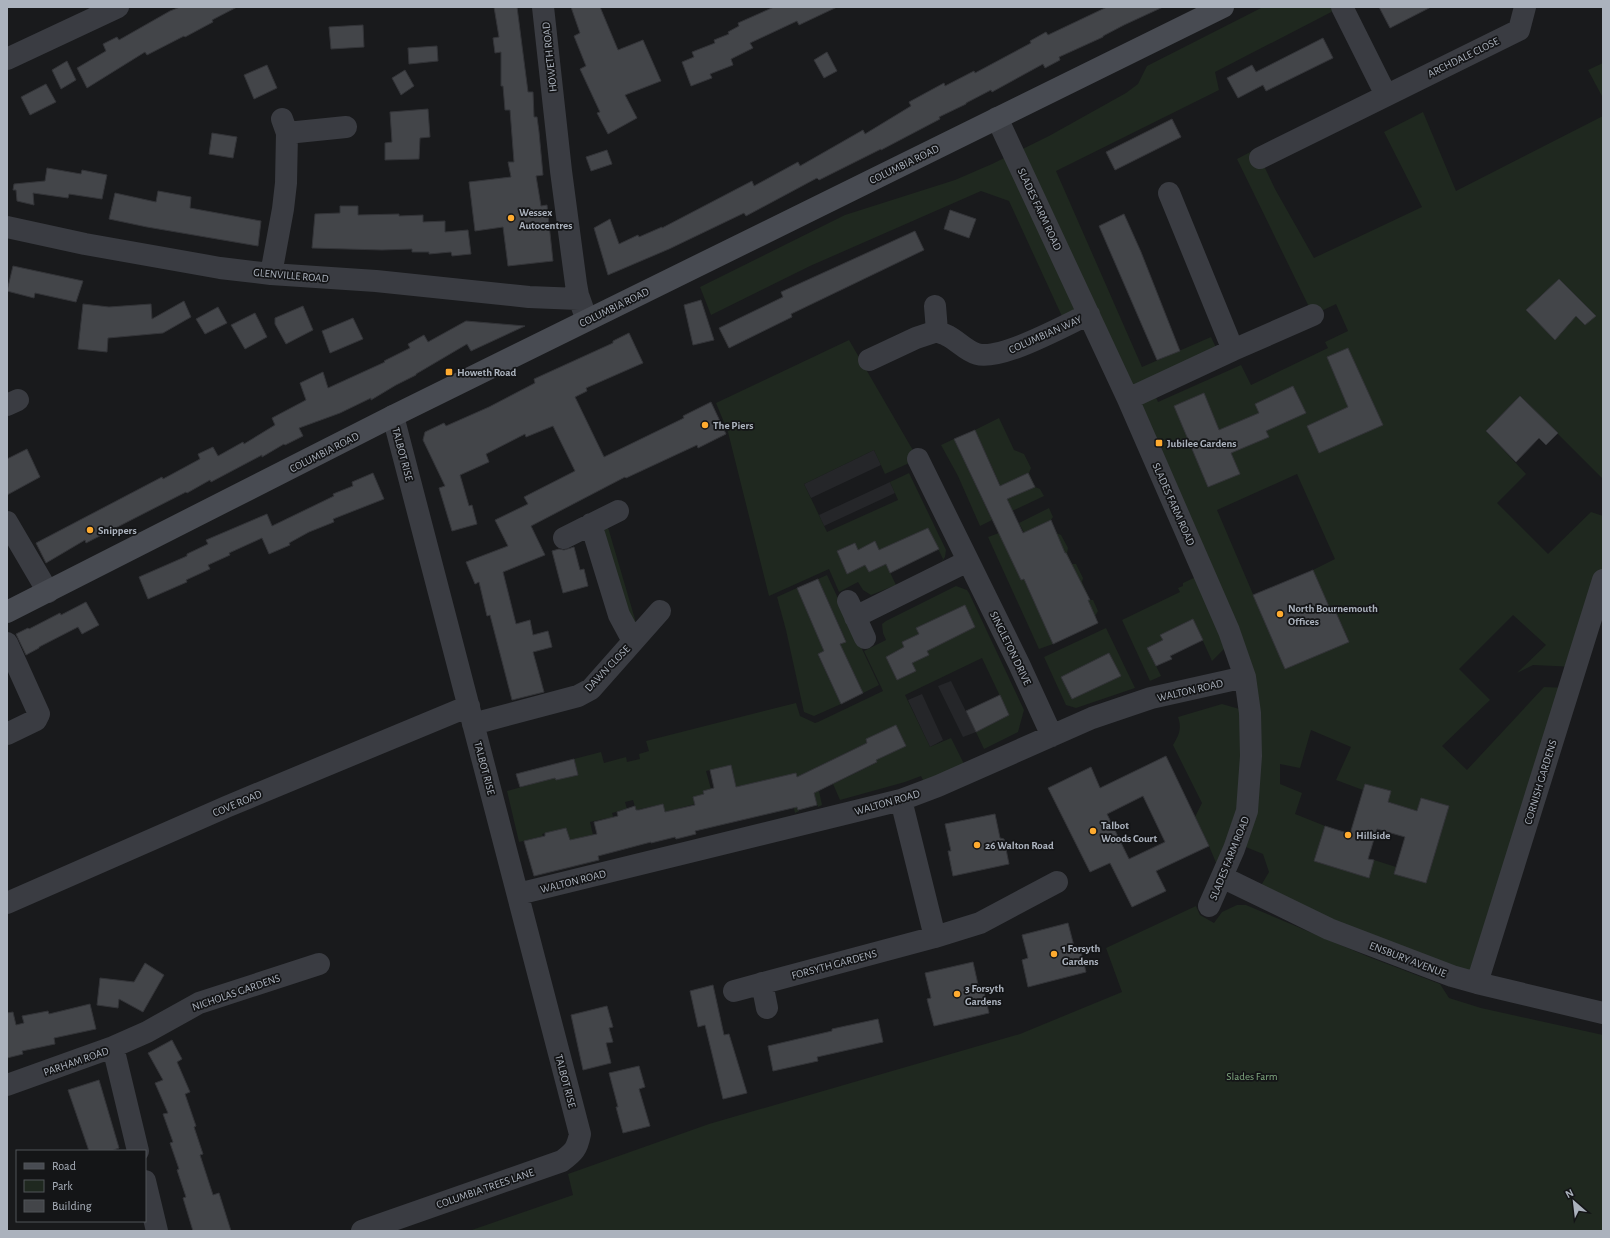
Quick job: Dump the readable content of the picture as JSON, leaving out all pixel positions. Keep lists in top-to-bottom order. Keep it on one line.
{"streets":{"street":["HOWETH ROAD","ARCHDALE CLOSE","COLUMBIA ROAD","SLADES FARM ROAD","GLENVILLE ROAD","COLUMBIAN WAY","TALBOT RISE","SINGLETON DRIVE","DAWN CLOSE","WALTON ROAD","CORNISH GARDENS","COVE ROAD","ENSBURY AVENUE","FORSYTH GARDENS","NICHOLAS GARDENS","PARHAM ROAD","COLUMBIA TREES LANE"]},"crossings":[["HOWETH ROAD","COLUMBIA ROAD"],["HOWETH ROAD","GLENVILLE ROAD"],["COLUMBIA ROAD","SLADES FARM ROAD"],["COLUMBIA ROAD","TALBOT RISE"],["SLADES FARM ROAD","COLUMBIAN WAY"],["SLADES FARM ROAD","WALTON ROAD"],["SLADES FARM ROAD","ENSBURY AVENUE"],["TALBOT RISE","DAWN CLOSE"],["TALBOT RISE","WALTON ROAD"],["TALBOT RISE","COVE ROAD"],["TALBOT RISE","COLUMBIA TREES LANE"],["SINGLETON DRIVE","WALTON ROAD"],["DAWN CLOSE","COVE ROAD"],["CORNISH GARDENS","ENSBURY AVENUE"],["NICHOLAS GARDENS","PARHAM ROAD"]],"parks":["Slades Farm"],"places":{"other":["Wessex Autocentres","The Piers","Snippers","North Bournemouth Offices","Talbot Woods Court","Hillside","26 Walton Road","1 Forsyth Gardens","3 Forsyth Gardens"],"transit":["Howeth Road","Jubilee Gardens"]},"legend":["Road","Park","Building"],"north":"top left"}
